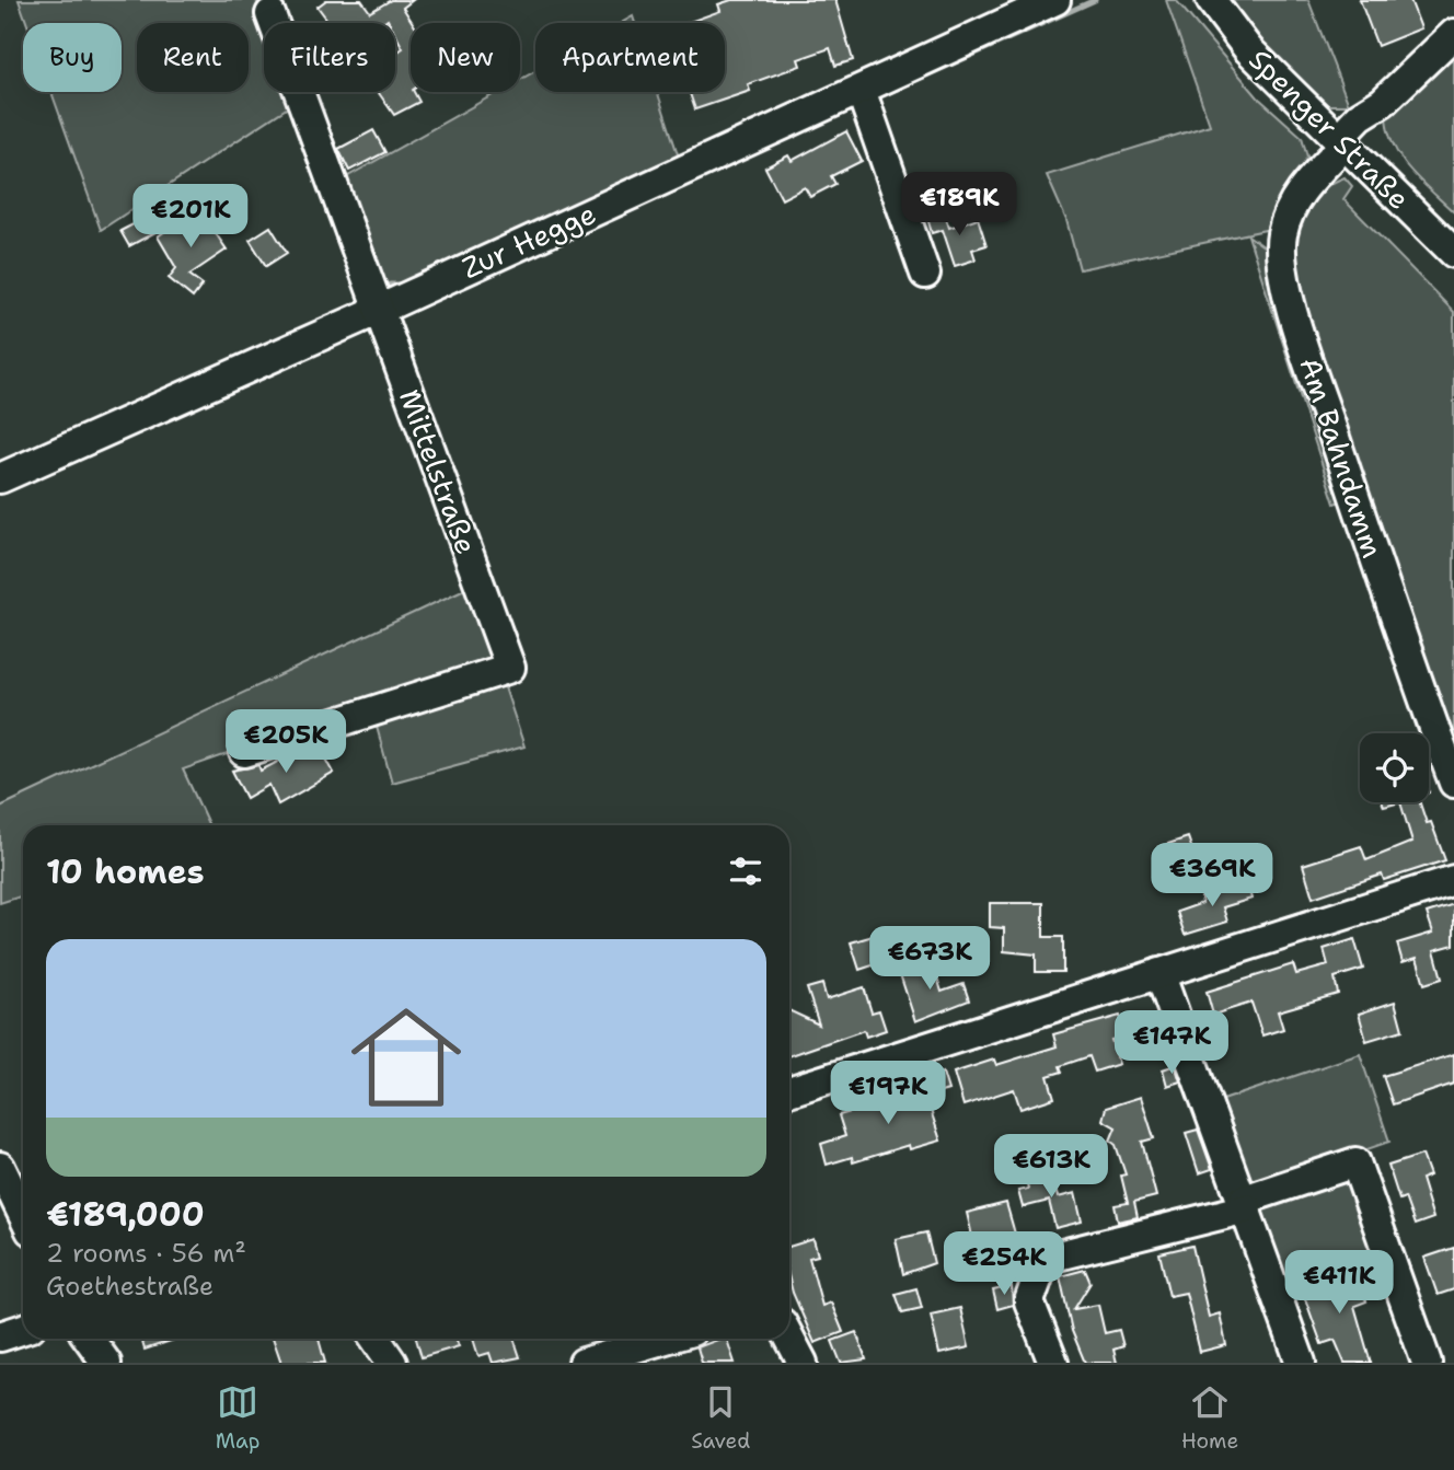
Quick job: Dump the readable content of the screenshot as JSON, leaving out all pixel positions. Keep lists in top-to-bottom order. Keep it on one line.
{"streets":{"street":["Spenger Straße","Zur Hegge","Am Bahndamm","Mittelstraße"]},"crossings":[["Spenger Straße","Am Bahndamm"],["Zur Hegge","Mittelstraße"]],"page":{"chip":["Buy","Rent","Filters","New","Apartment"],"price":["€189K","€201K","€205K","€369K","€673K","€147K","€197K","€613K","€254K","€411K"],"heading":"10 homes","list":[{"name":"€189,000","note":"2 rooms · 56 m² · Goethestraße"}],"tabs":["Map","Saved","Home"]}}
